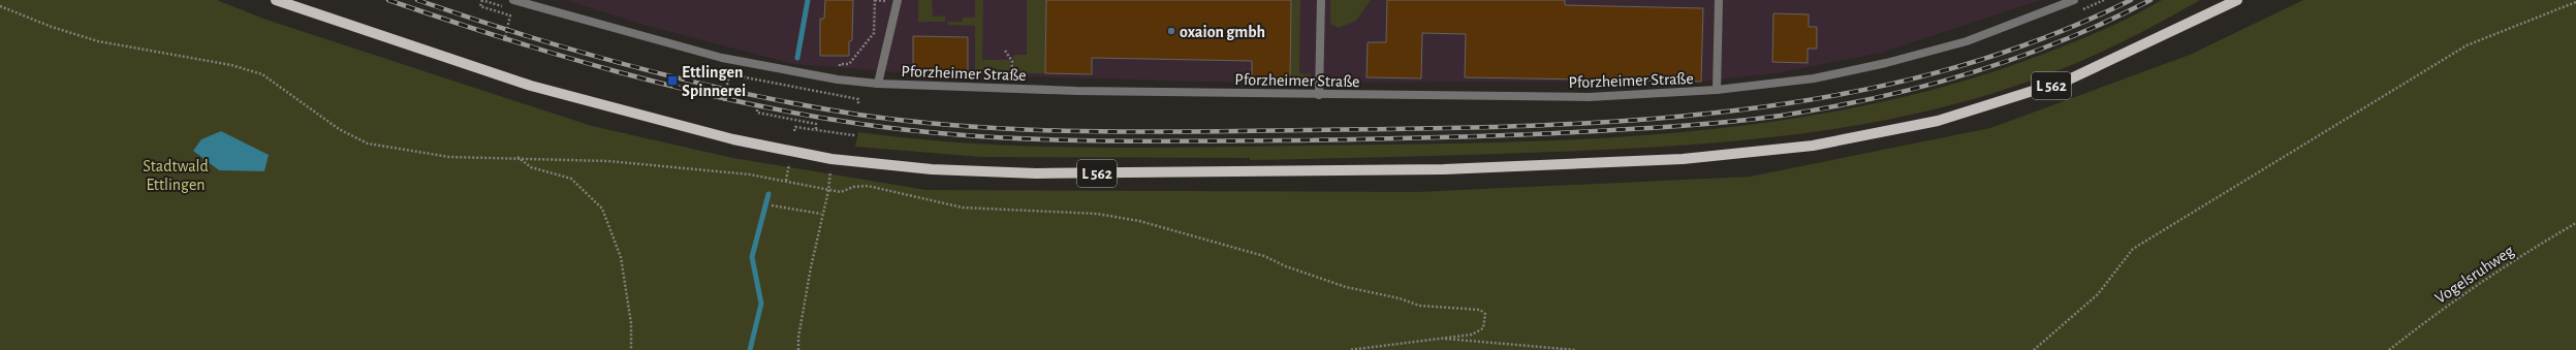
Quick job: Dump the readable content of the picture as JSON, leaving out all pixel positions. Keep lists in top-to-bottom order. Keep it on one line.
{"streets":{"main road":["L 562"],"street":["Pforzheimer Straße"],"path":["Vogelsruhweg"]},"parks":["Stadtwald Ettlingen"],"places":{"other":["oxaion gmbh"],"transit":["Ettlingen Spinnerei"]}}
